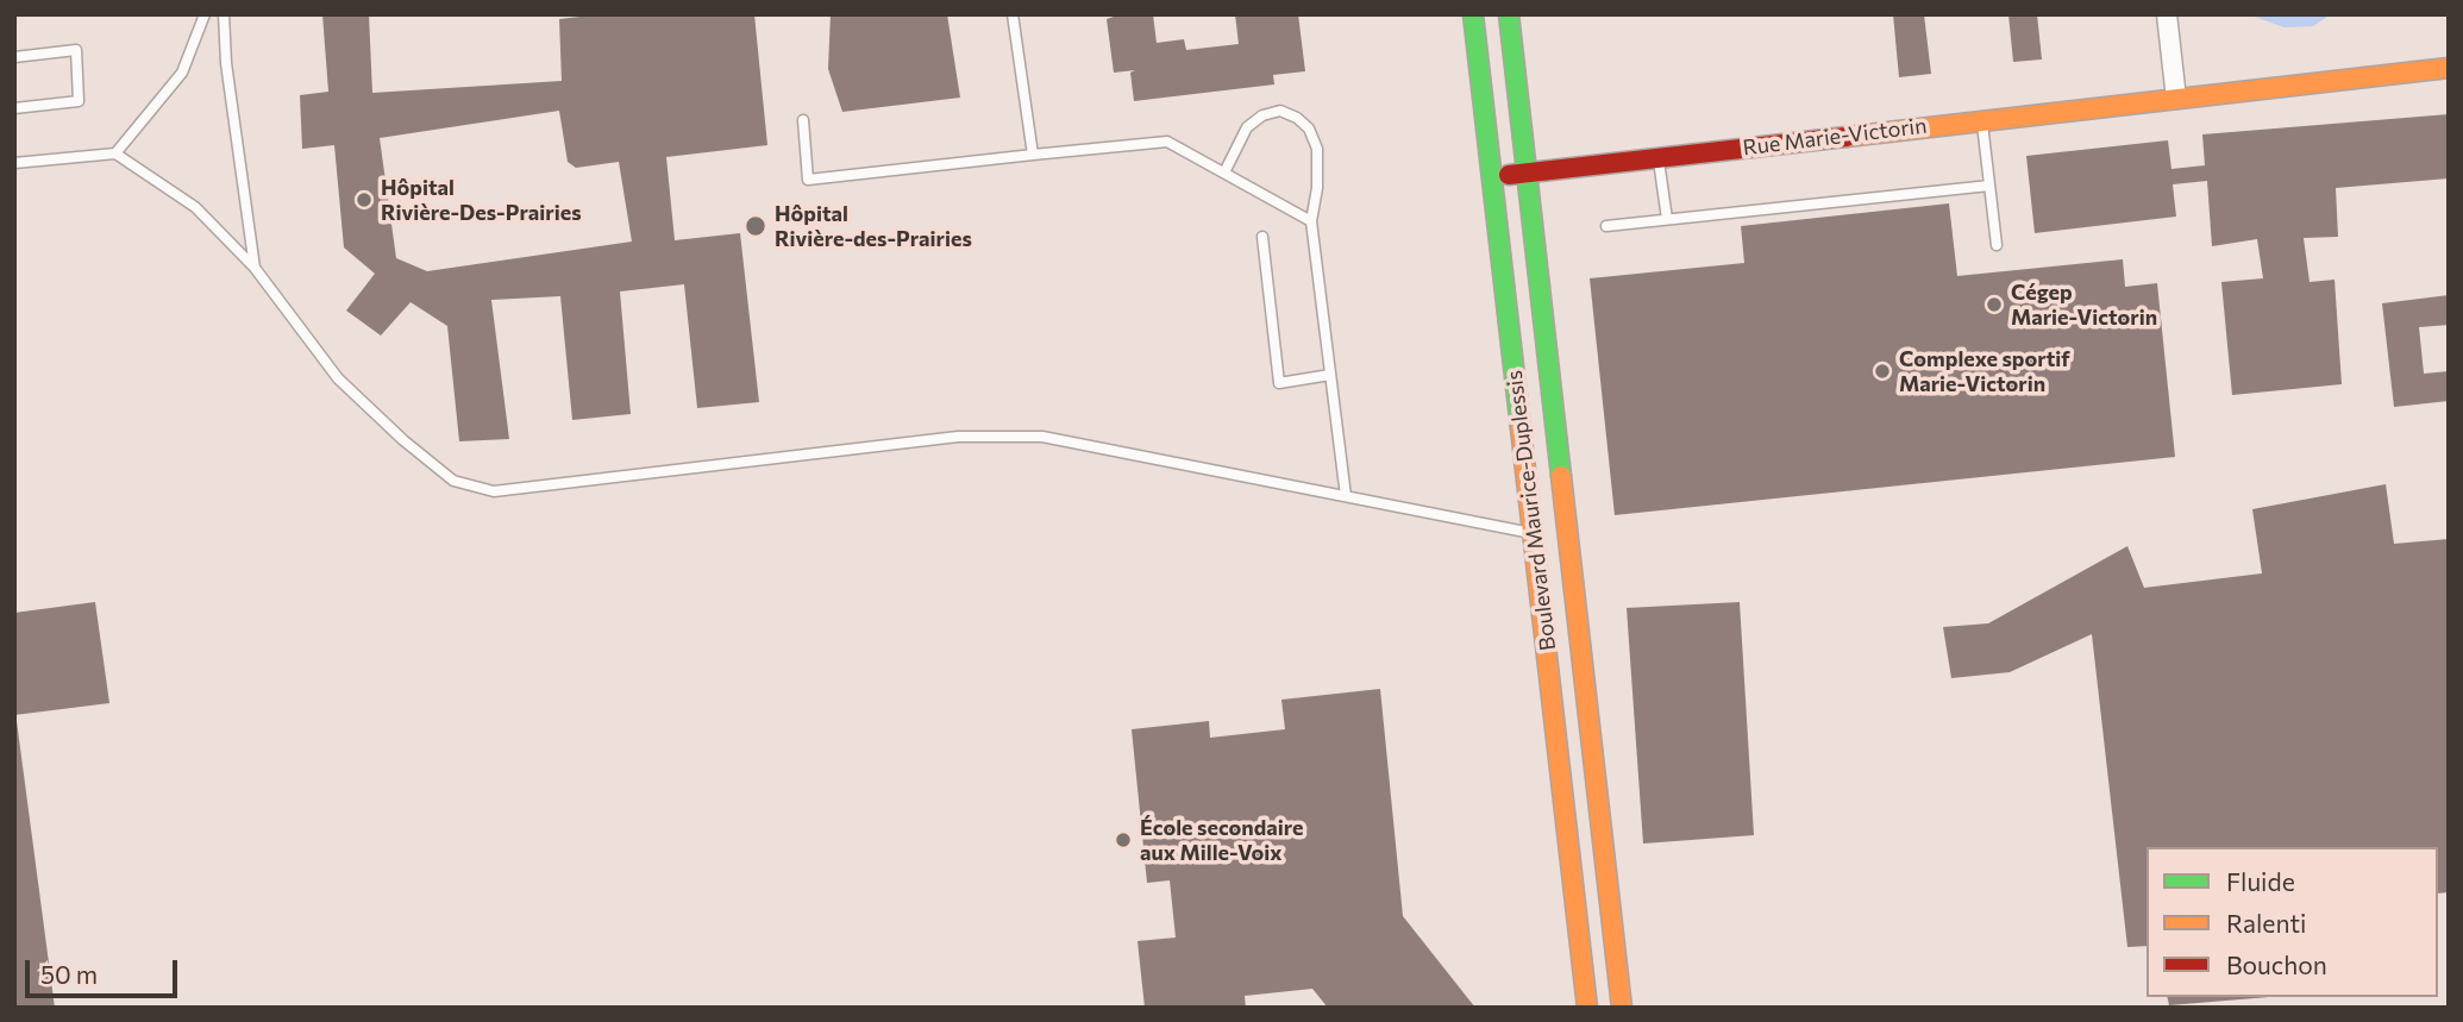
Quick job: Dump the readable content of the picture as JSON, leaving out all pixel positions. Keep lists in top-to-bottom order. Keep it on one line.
{"streets":{"street":["Rue Marie-Victorin","Boulevard Maurice-Duplessis"]},"crossings":[["Rue Marie-Victorin","Boulevard Maurice-Duplessis"]],"places":["Hôpital Rivière-Des-Prairies","Hôpital Rivière-des-Prairies","Cégep Marie-Victorin","Complexe sportif Marie-Victorin","École secondaire aux Mille-Voix"],"legend":["Fluide","Ralenti","Bouchon"],"scale_bar":"50 m"}
